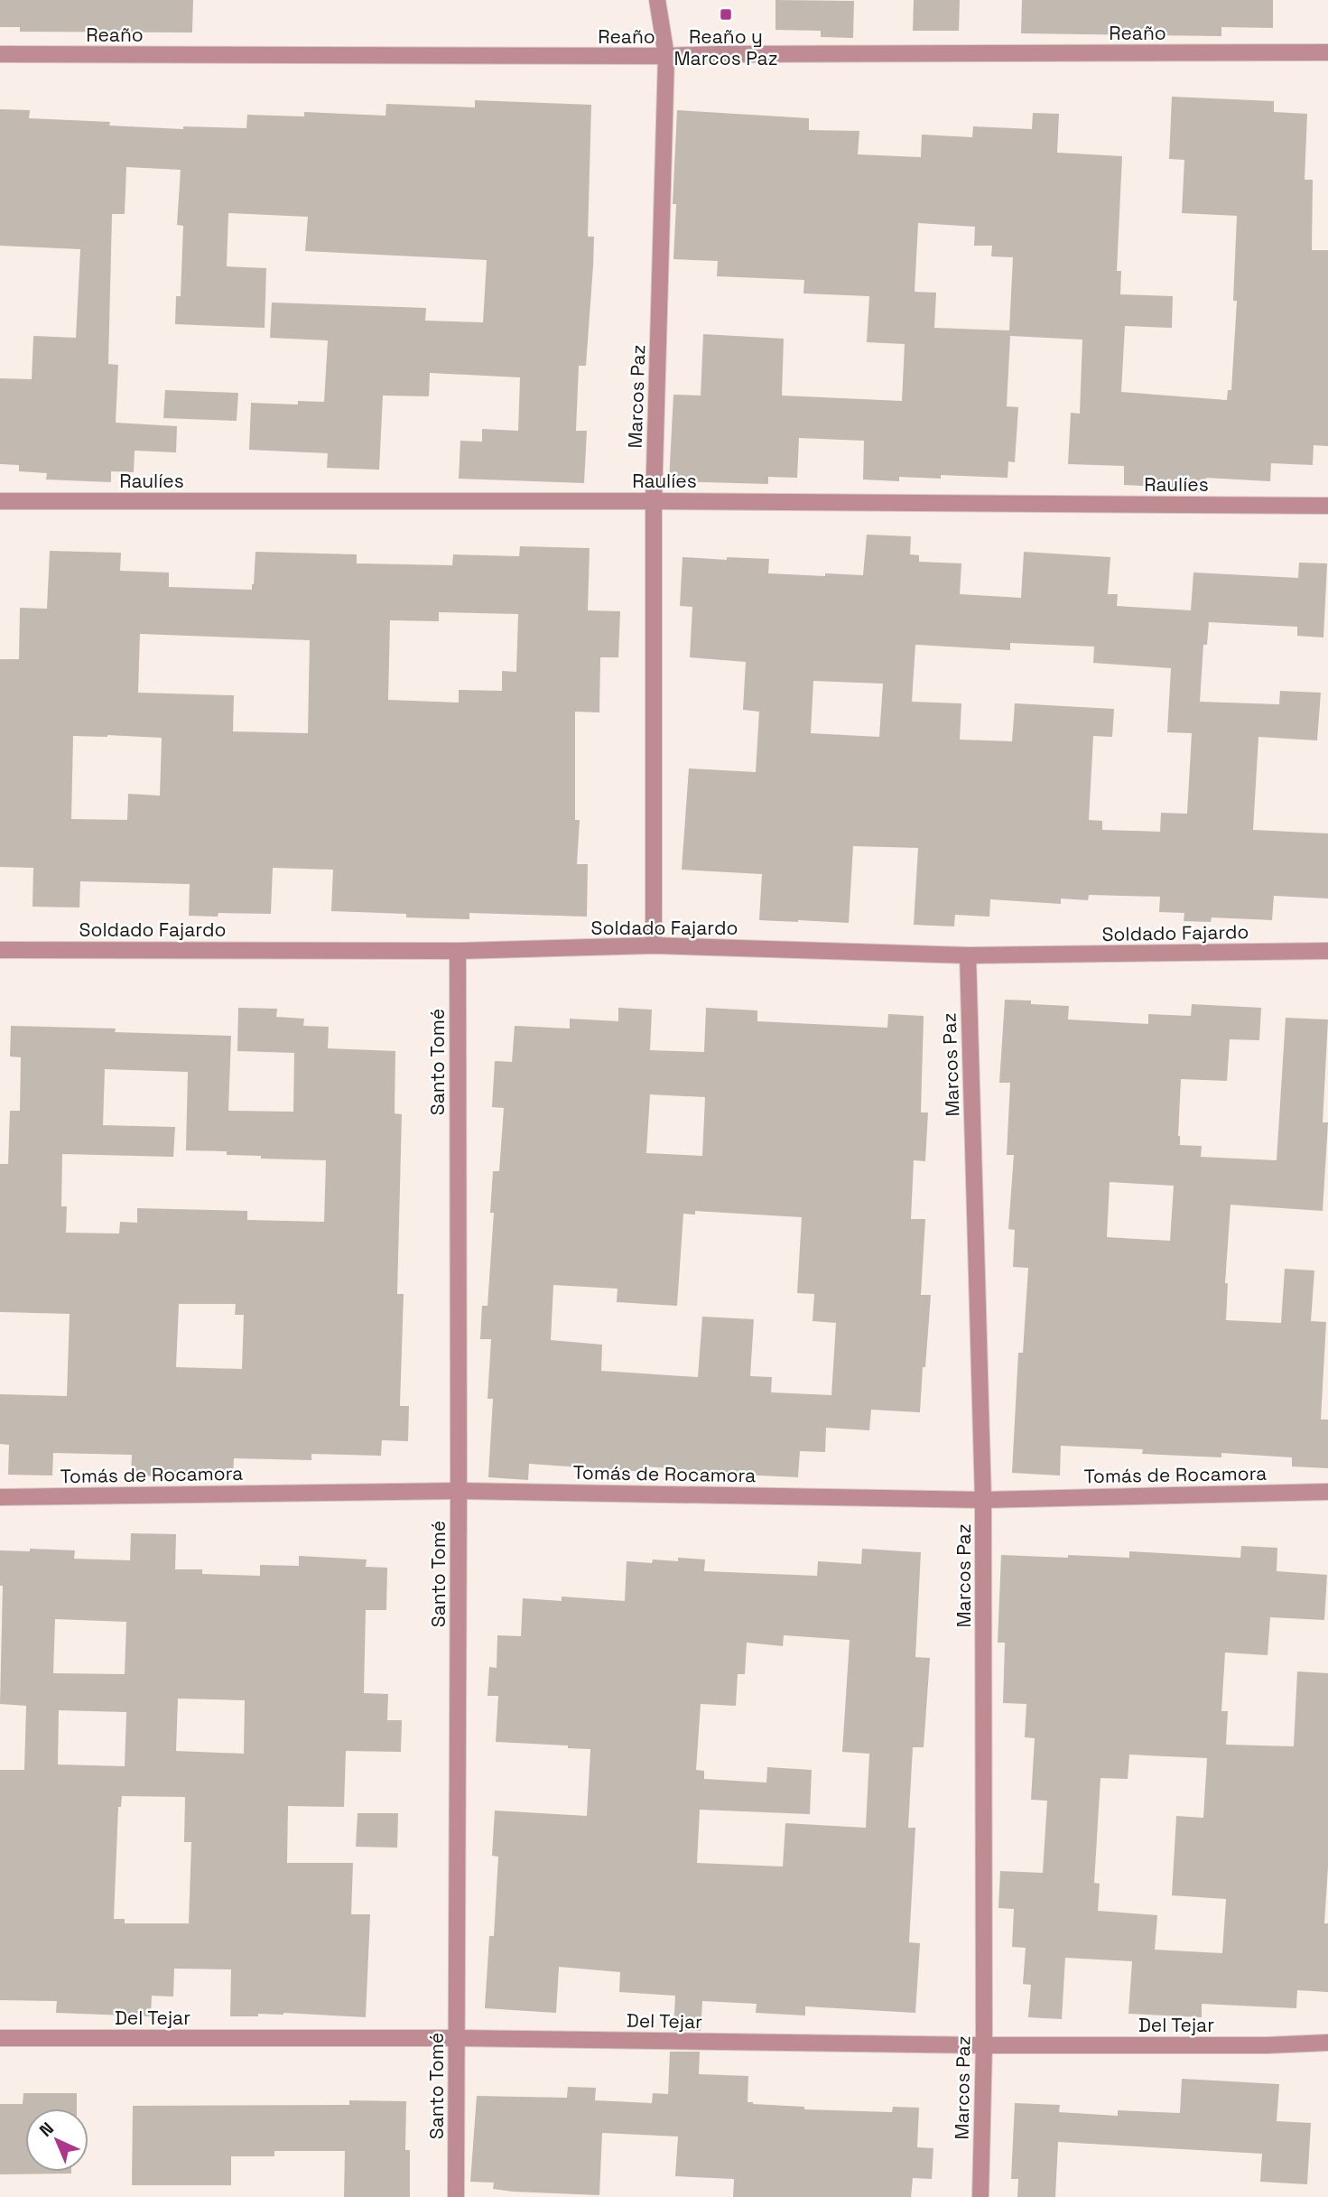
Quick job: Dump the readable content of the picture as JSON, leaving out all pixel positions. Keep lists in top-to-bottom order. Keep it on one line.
{"streets":{"street":["Reaño","Marcos Paz","Raulíes","Soldado Fajardo","Santo Tomé","Tomás de Rocamora","Del Tejar"]},"crossings":[["Reaño","Marcos Paz"],["Marcos Paz","Raulíes"],["Marcos Paz","Soldado Fajardo"],["Marcos Paz","Tomás de Rocamora"],["Marcos Paz","Del Tejar"],["Soldado Fajardo","Santo Tomé"],["Santo Tomé","Tomás de Rocamora"],["Santo Tomé","Del Tejar"]],"places":{"transit":["Reaño y Marcos Paz"]},"north":"top left"}
